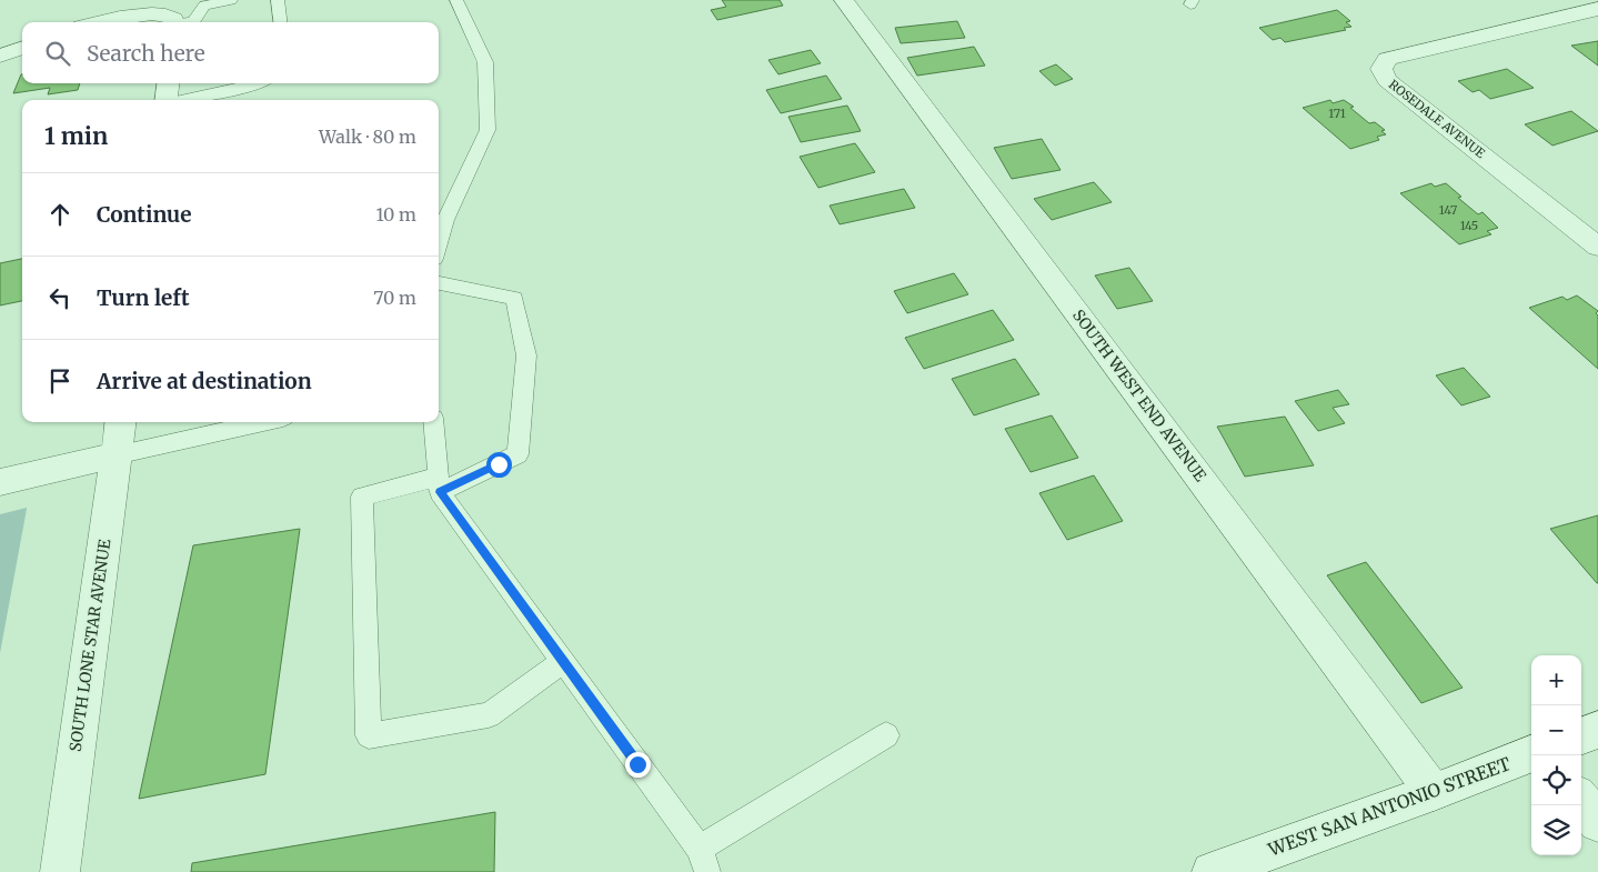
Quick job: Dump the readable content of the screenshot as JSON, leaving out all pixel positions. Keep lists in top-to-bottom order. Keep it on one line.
{"streets":{"street":["ROSEDALE AVENUE","SOUTH WEST END AVENUE","SOUTH LONE STAR AVENUE","WEST SAN ANTONIO STREET"]},"crossings":[["SOUTH WEST END AVENUE","WEST SAN ANTONIO STREET"]],"house_numbers":["171","147","145"],"page":{"search":"Search here","heading":["1 min","Walk · 80 m"],"list":[["Continue","10 m"],["Turn left","70 m"],"Arrive at destination"],"map_buttons":["+","−"]}}
